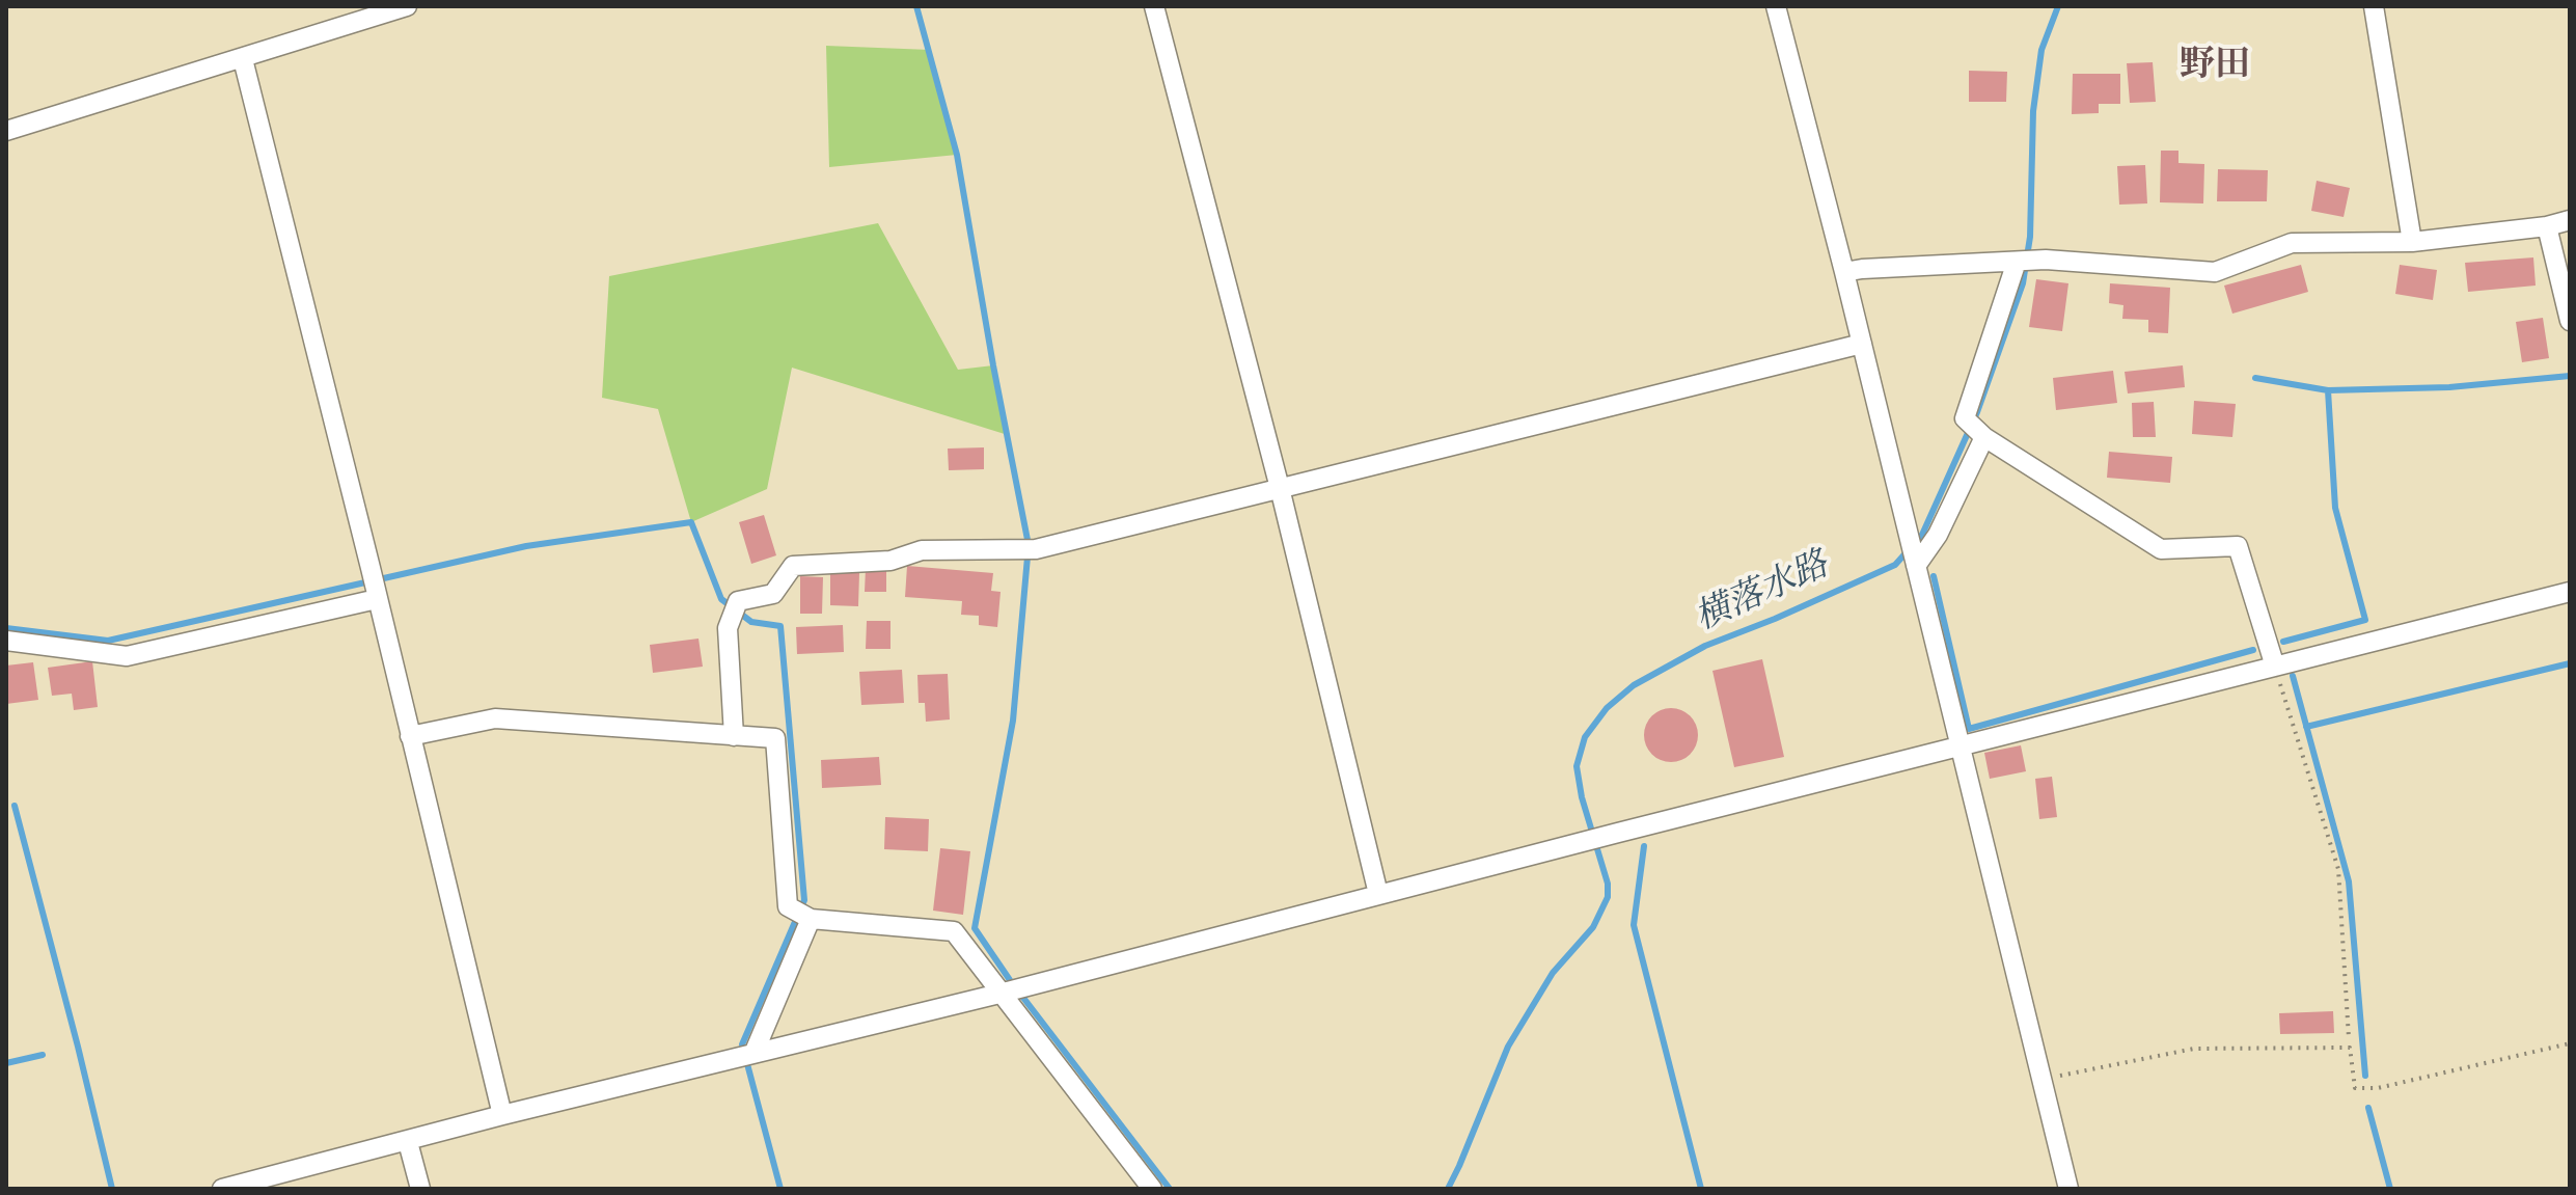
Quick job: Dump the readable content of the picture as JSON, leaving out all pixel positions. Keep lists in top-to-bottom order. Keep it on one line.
{"districts":["野田"],"water":["横落水路"]}
